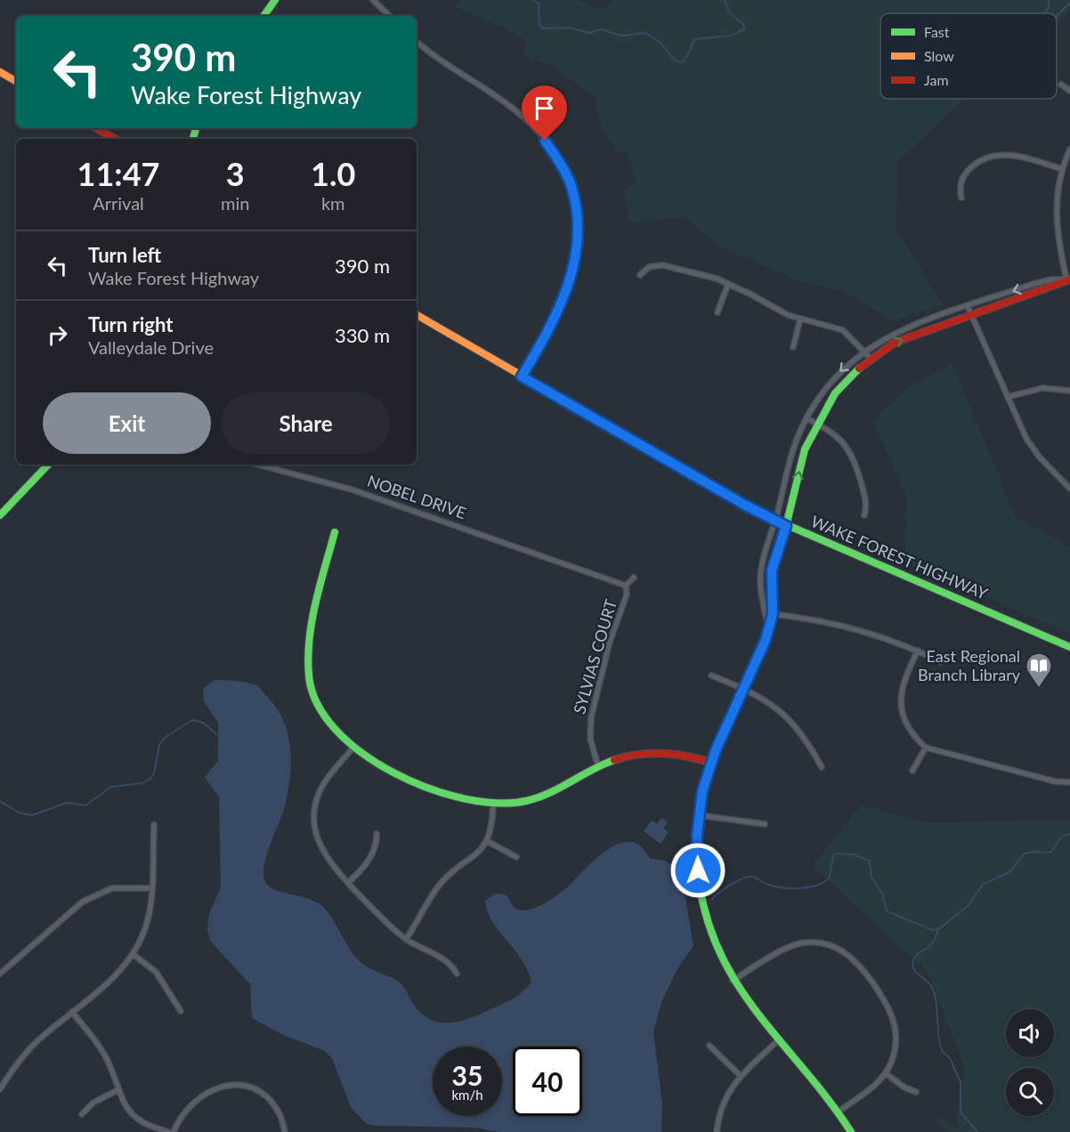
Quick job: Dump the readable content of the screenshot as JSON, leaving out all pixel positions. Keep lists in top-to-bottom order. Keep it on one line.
{"streets":{"main road":["WAKE FOREST HIGHWAY"],"street":["NOBEL DRIVE","SYLVIAS COURT"]},"crossings":[["NOBEL DRIVE","SYLVIAS COURT"]],"places":{"library":["East Regional Branch Library"]},"legend":["Fast","Slow","Jam"],"page":{"turn":["390 m","Wake Forest Highway"],"eta":["11:47","Arrival","3","min","1.0","km"],"list":[{"name":"Turn left","note":"Wake Forest Highway","value":"390 m"},{"name":"Turn right","note":"Valleydale Drive","value":"330 m"}],"buttons":["Exit","Share"],"speed":"35 km/h","limit":"40"}}
